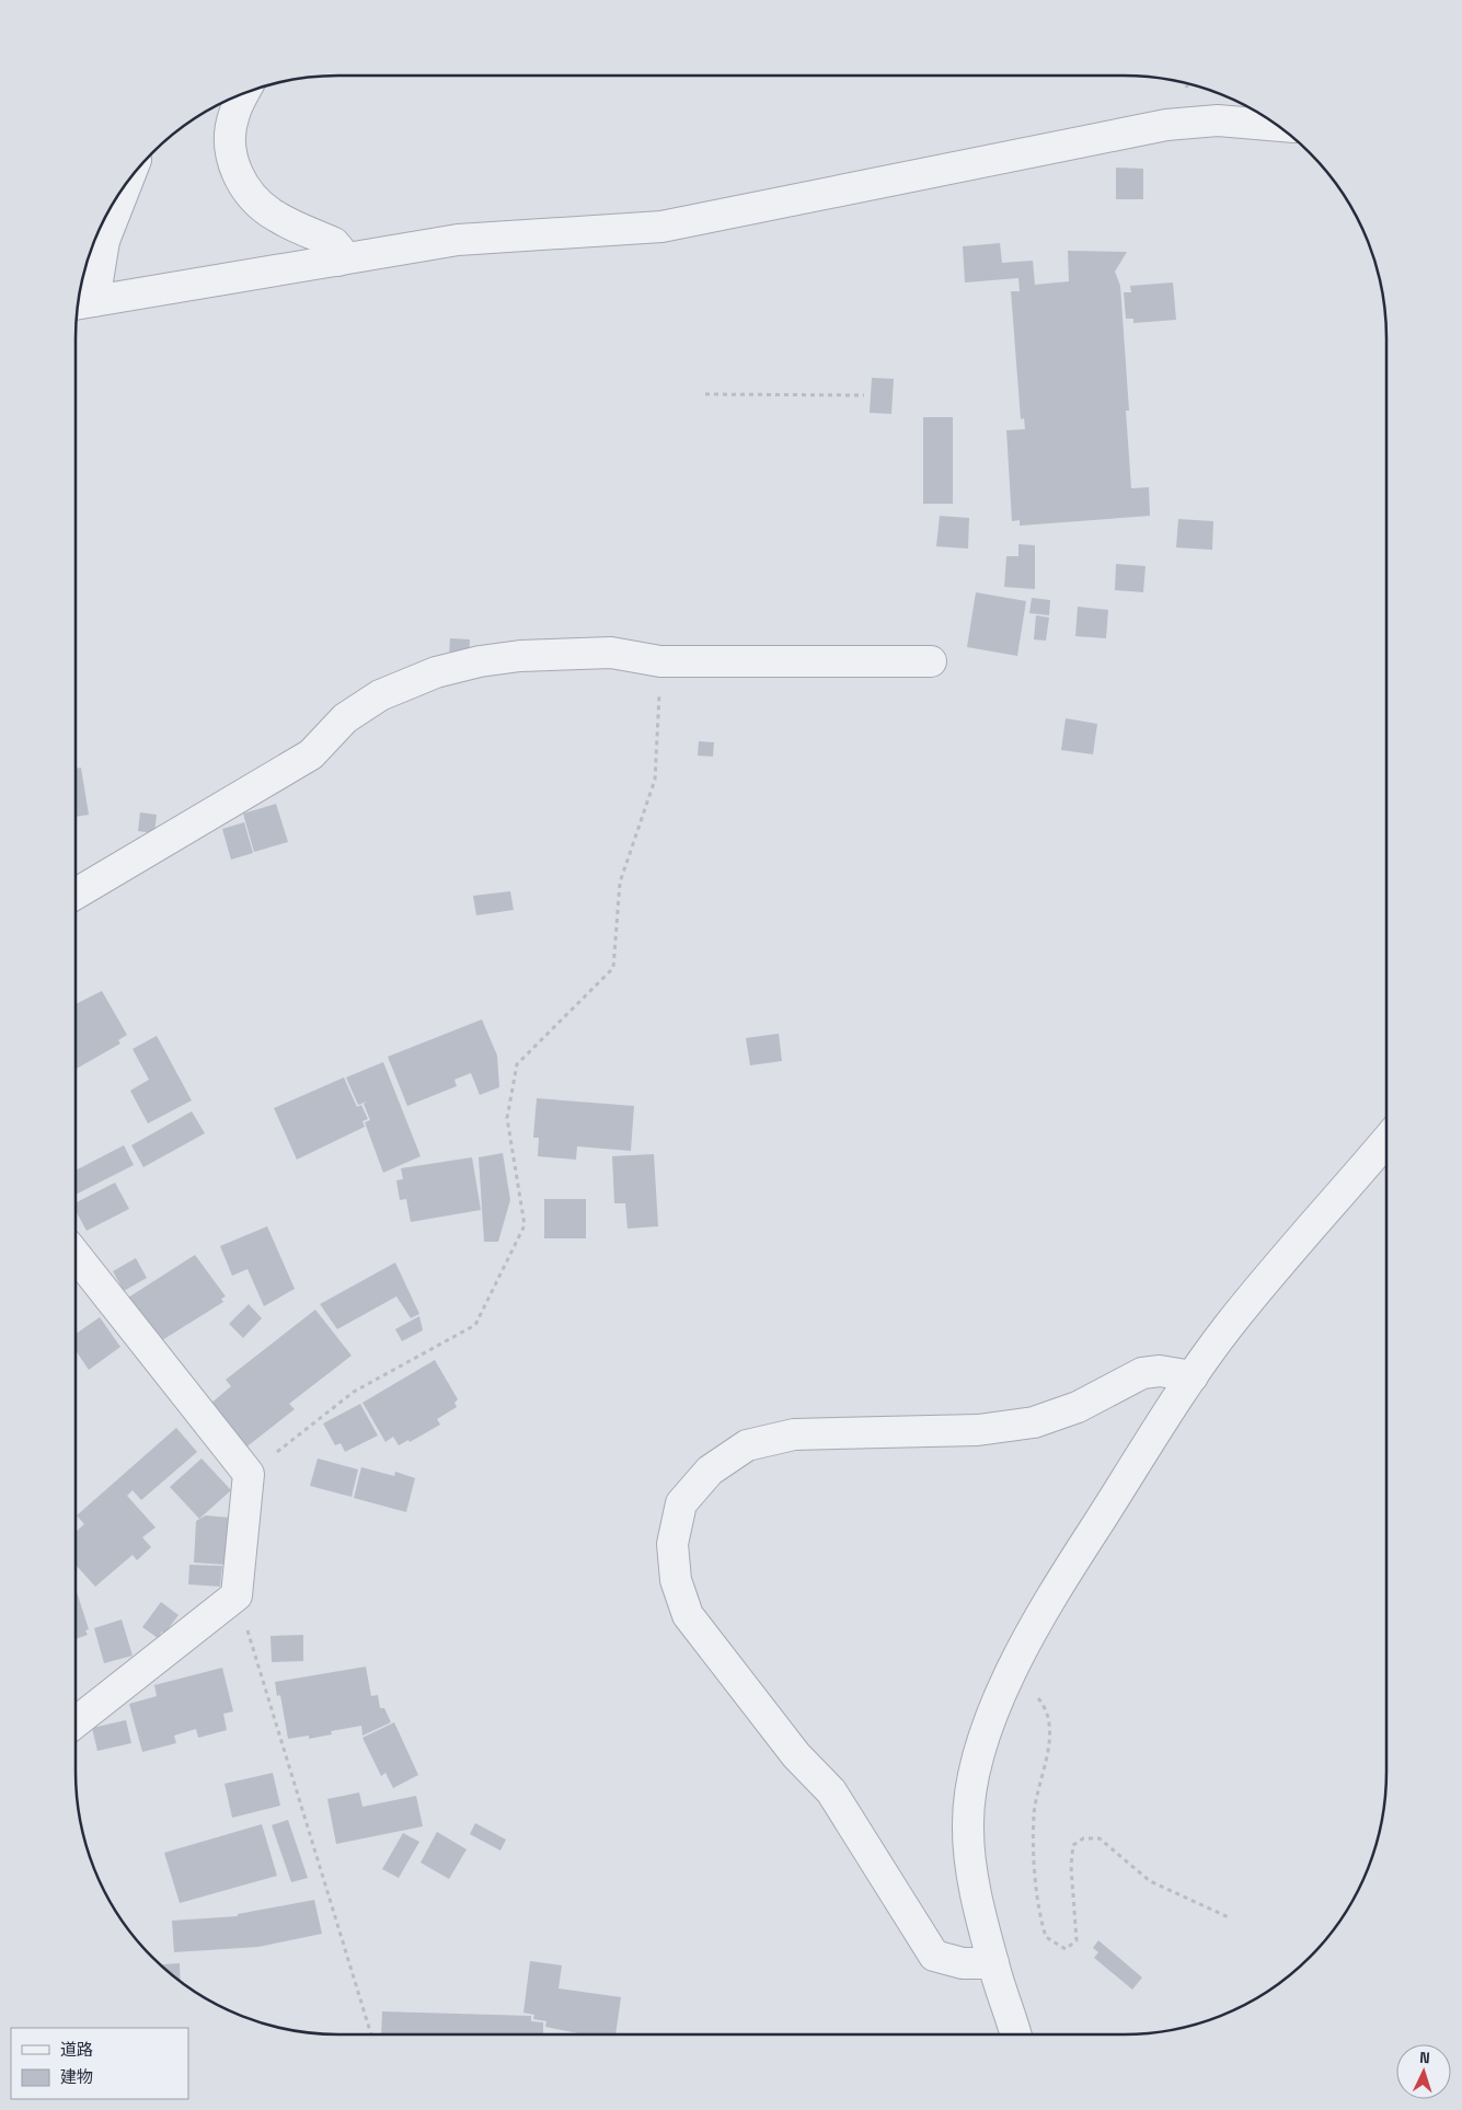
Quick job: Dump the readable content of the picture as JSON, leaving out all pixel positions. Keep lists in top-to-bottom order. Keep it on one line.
{"legend":["道路","建物"],"north":"top"}
